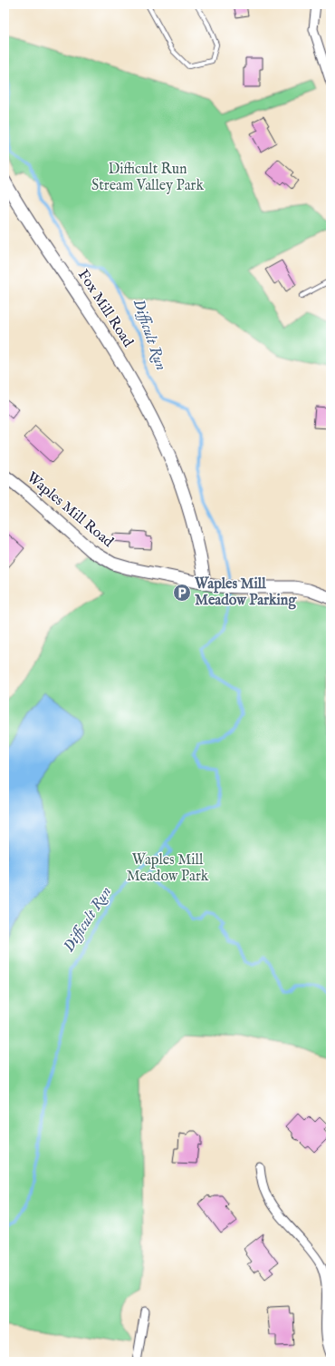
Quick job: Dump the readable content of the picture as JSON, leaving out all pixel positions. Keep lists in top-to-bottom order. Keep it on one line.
{"streets":{"main road":["Fox Mill Road","Waples Mill Road"]},"crossings":[["Fox Mill Road","Waples Mill Road"]],"water":["Difficult Run"],"parks":["Difficult Run Stream Valley Park","Waples Mill Meadow Park"],"places":{"parking":["Waples Mill Meadow Parking"]}}
